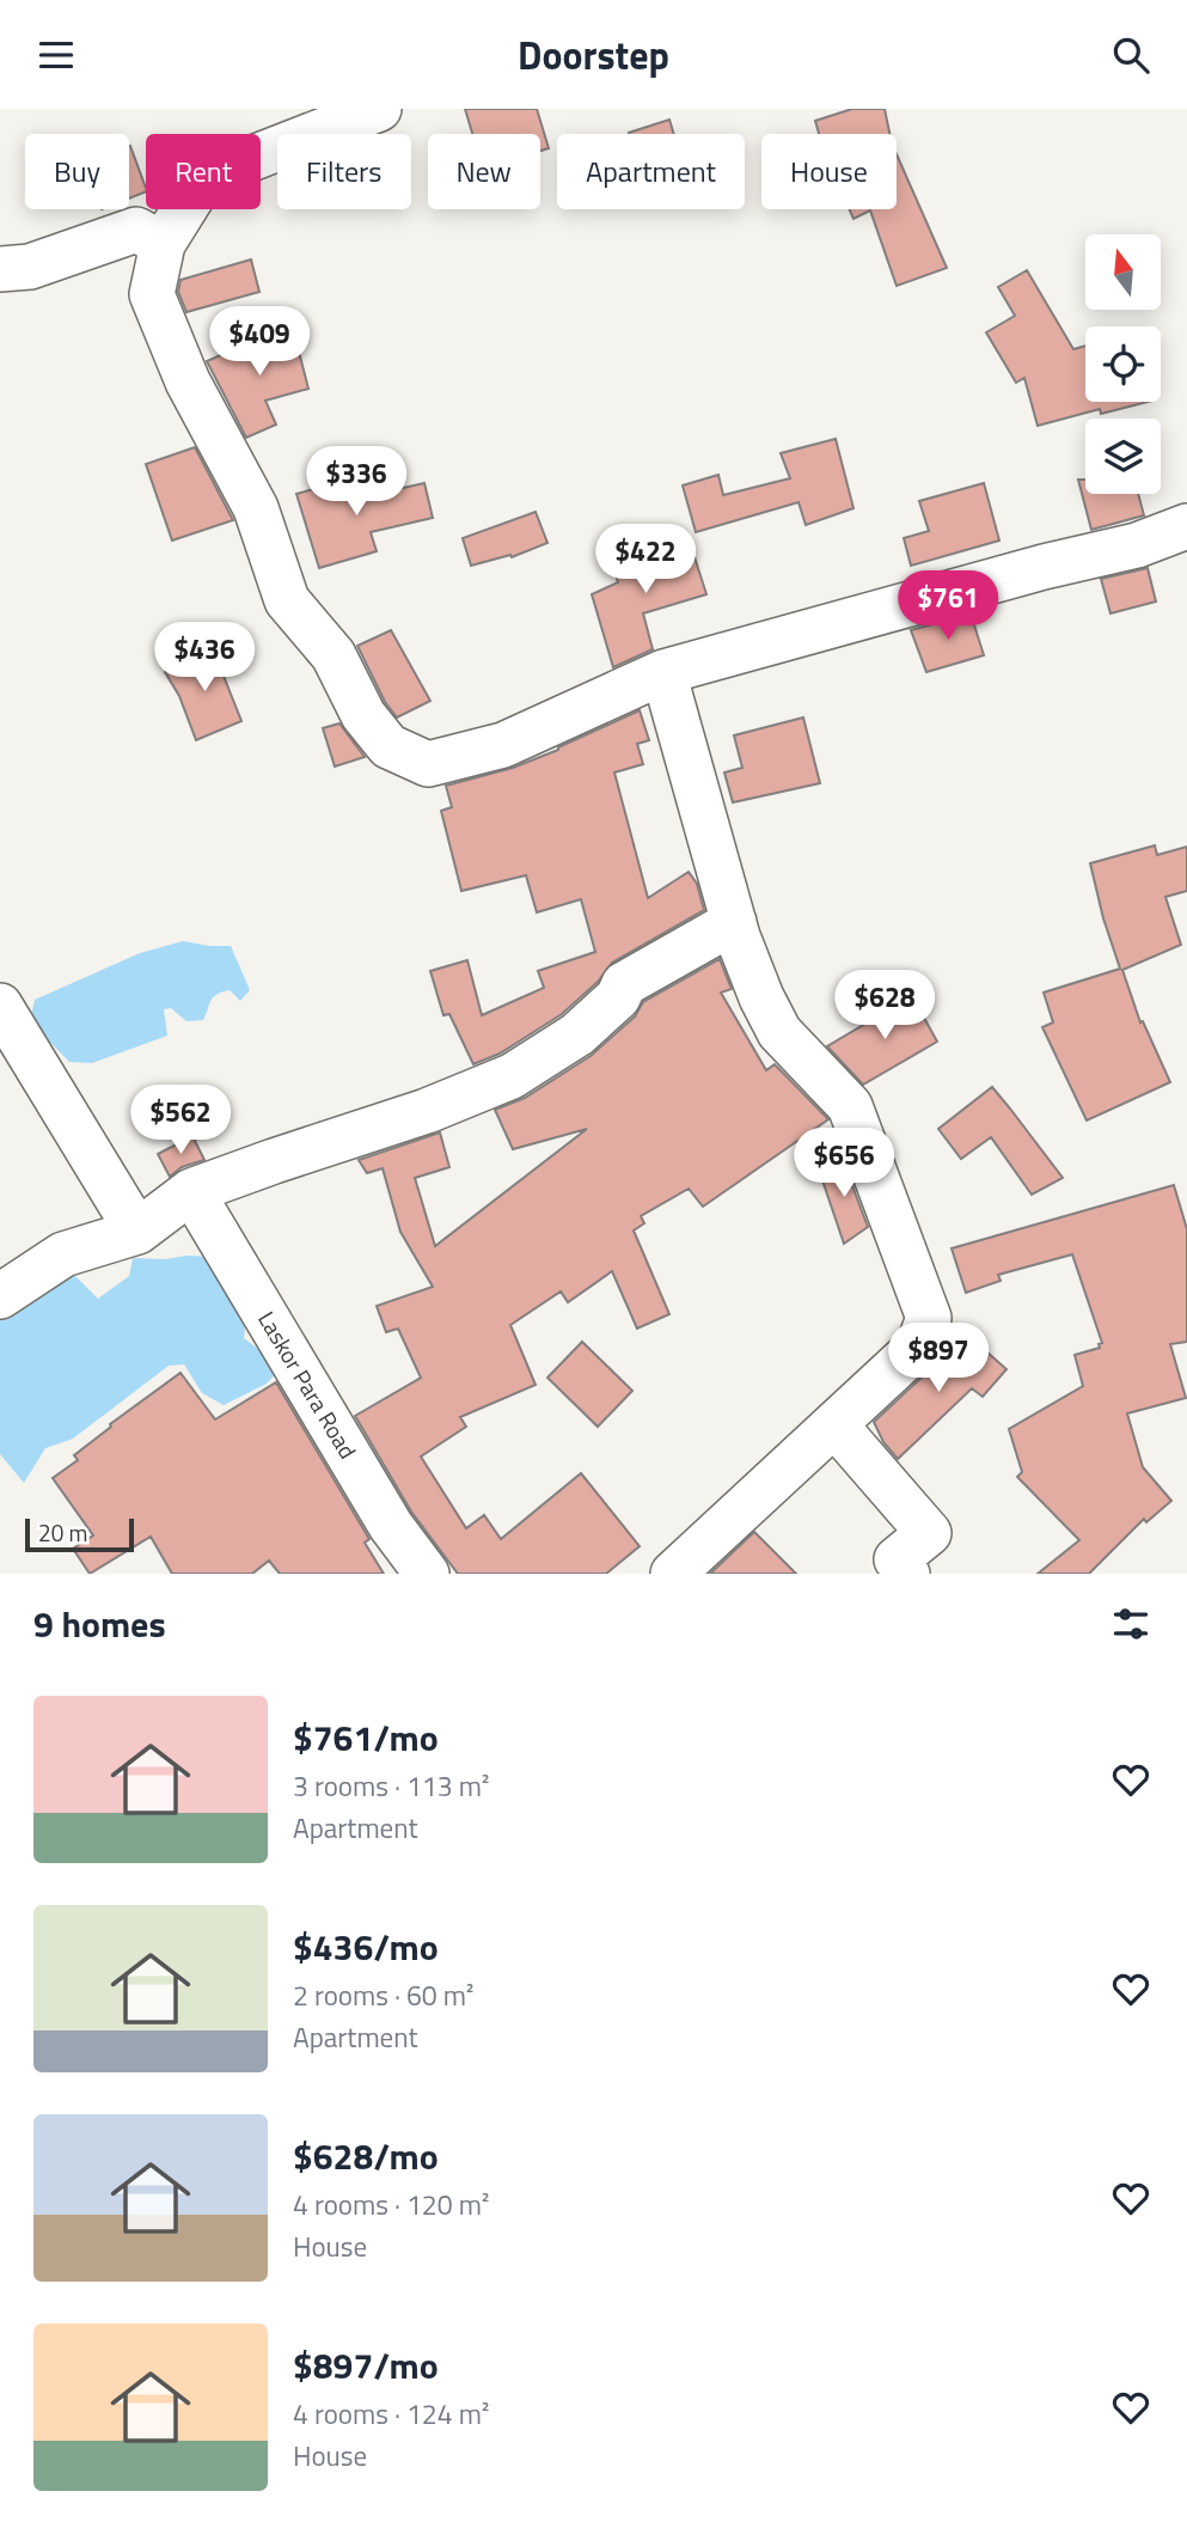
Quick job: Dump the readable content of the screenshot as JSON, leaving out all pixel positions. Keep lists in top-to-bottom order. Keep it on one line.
{"streets":{"street":["Laskor Para Road"]},"scale_bar":"20 m","north":"top","page":{"header":"Doorstep","chip":["Buy","Rent","Filters","New","Apartment","House"],"price":["$409","$336","$422","$761","$436","$628","$562","$656","$897"],"scale":"20 m","heading":"9 homes","list":[{"name":"$761/mo","note":"3 rooms · 113 m² · Apartment"},{"name":"$436/mo","note":"2 rooms · 60 m² · Apartment"},{"name":"$628/mo","note":"4 rooms · 120 m² · House"},{"name":"$897/mo","note":"4 rooms · 124 m² · House"}]}}
